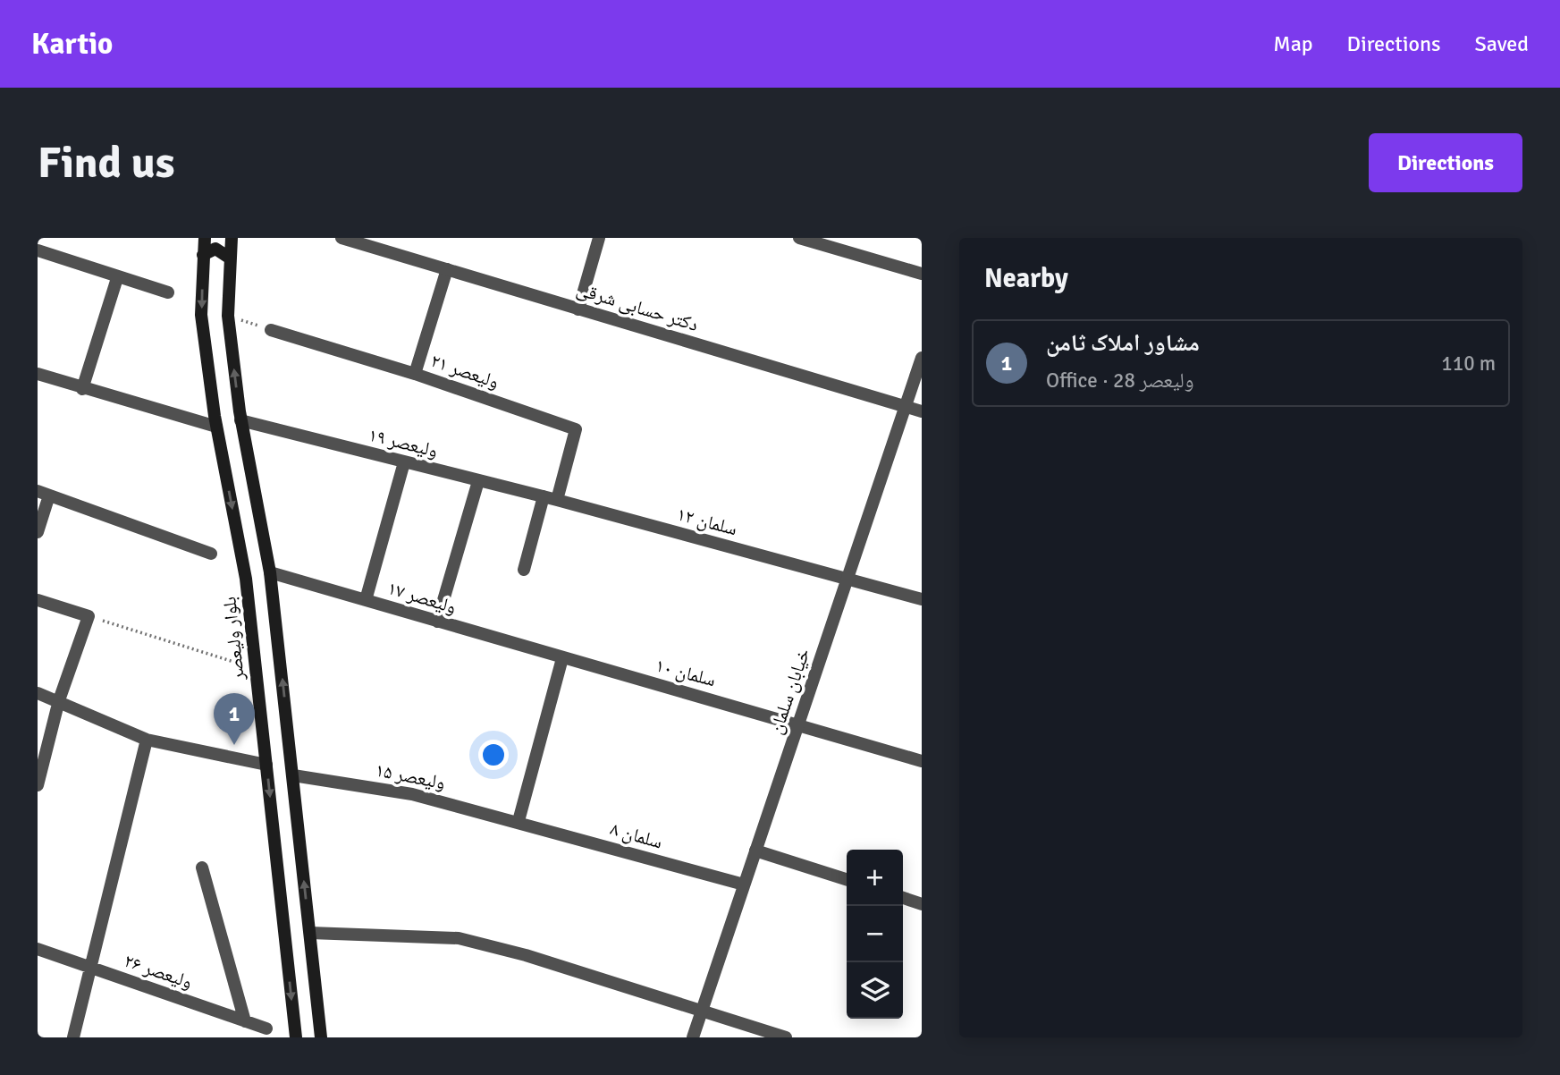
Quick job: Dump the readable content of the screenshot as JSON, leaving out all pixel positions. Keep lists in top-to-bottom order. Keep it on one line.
{"streets":{"main road":["بلوار ولیعصر"],"street":["دکتر حسابی شرقی","ولیعصر ۲۱","ولیعصر ۱۹","سلمان ۱۲","ولیعصر ۱۷","سلمان ۱۰","خیابان سلمان","ولیعصر ۱۵","سلمان ۸","ولیعصر ۲۶"]},"crossings":[["دکتر حسابی شرقی","خیابان سلمان"],["ولیعصر ۲۱","ولیعصر ۱۹"],["ولیعصر ۲۱","سلمان ۱۲"],["ولیعصر ۱۹","سلمان ۱۲"],["سلمان ۱۲","خیابان سلمان"],["ولیعصر ۱۷","سلمان ۱۰"],["سلمان ۱۰","خیابان سلمان"],["خیابان سلمان","سلمان ۸"],["ولیعصر ۱۵","سلمان ۸"]],"page":{"header":"Kartio","nav":["Map","Directions","Saved"],"buttons":"Directions","title":"Find us","heading":"Nearby","list":[{"mark":"1","name":"مشاور املاک ثامن","note":"Office · ولیعصر 28","value":"110 m"}],"pins":"1","map_buttons":["+","−"]}}
